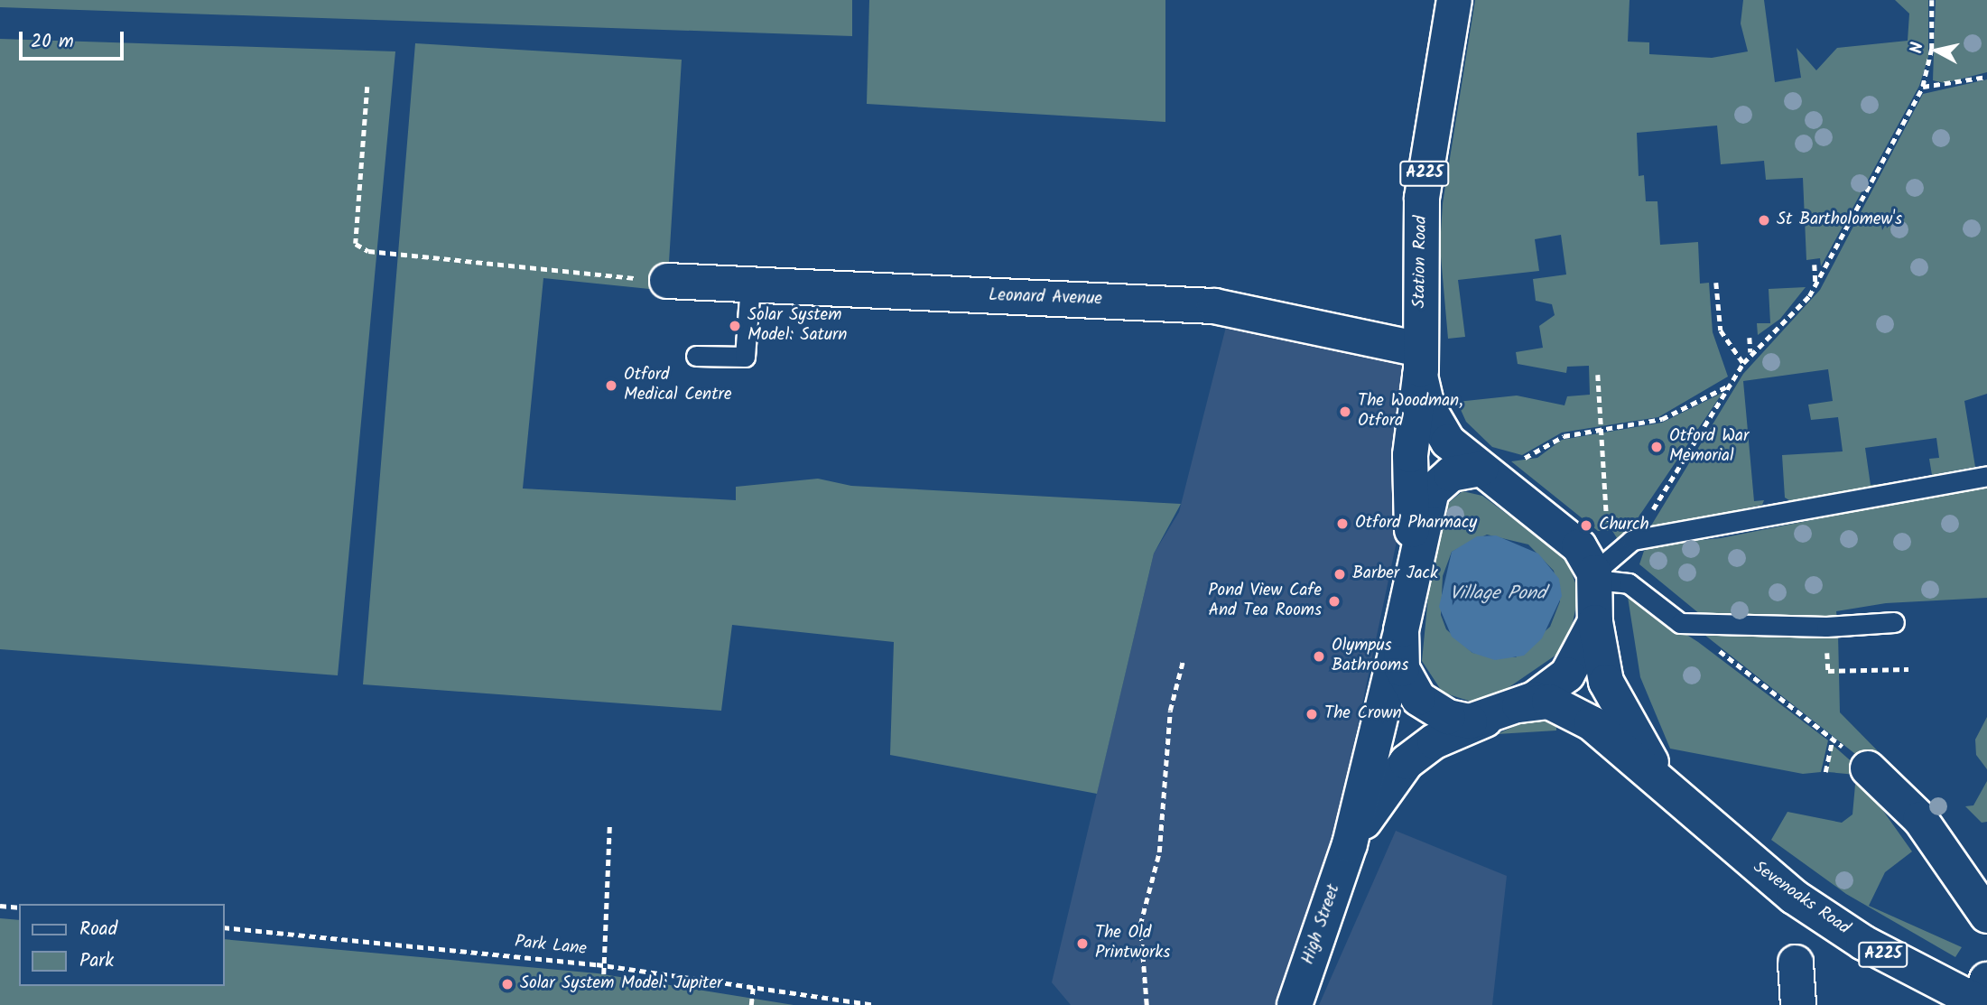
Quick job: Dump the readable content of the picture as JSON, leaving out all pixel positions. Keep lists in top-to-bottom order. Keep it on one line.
{"streets":{"main road":["A225","Station Road","Leonard Avenue","Sevenoaks Road","High Street"],"path":["Park Lane"]},"crossings":[["A225","Station Road"],["A225","Leonard Avenue"],["A225","Sevenoaks Road"],["Station Road","Leonard Avenue"]],"water":["Village Pond"],"places":["St Bartholomew's","Solar System Model: Saturn","Otford Medical Centre","The Woodman, Otford","Otford War Memorial","Otford Pharmacy","Church","Barber Jack","Pond View Cafe And Tea Rooms","Olympus Bathrooms","The Crown","The Old Printworks","Solar System Model: Jupiter"],"legend":["Road","Park"],"scale_bar":"20 m","north":"left"}
